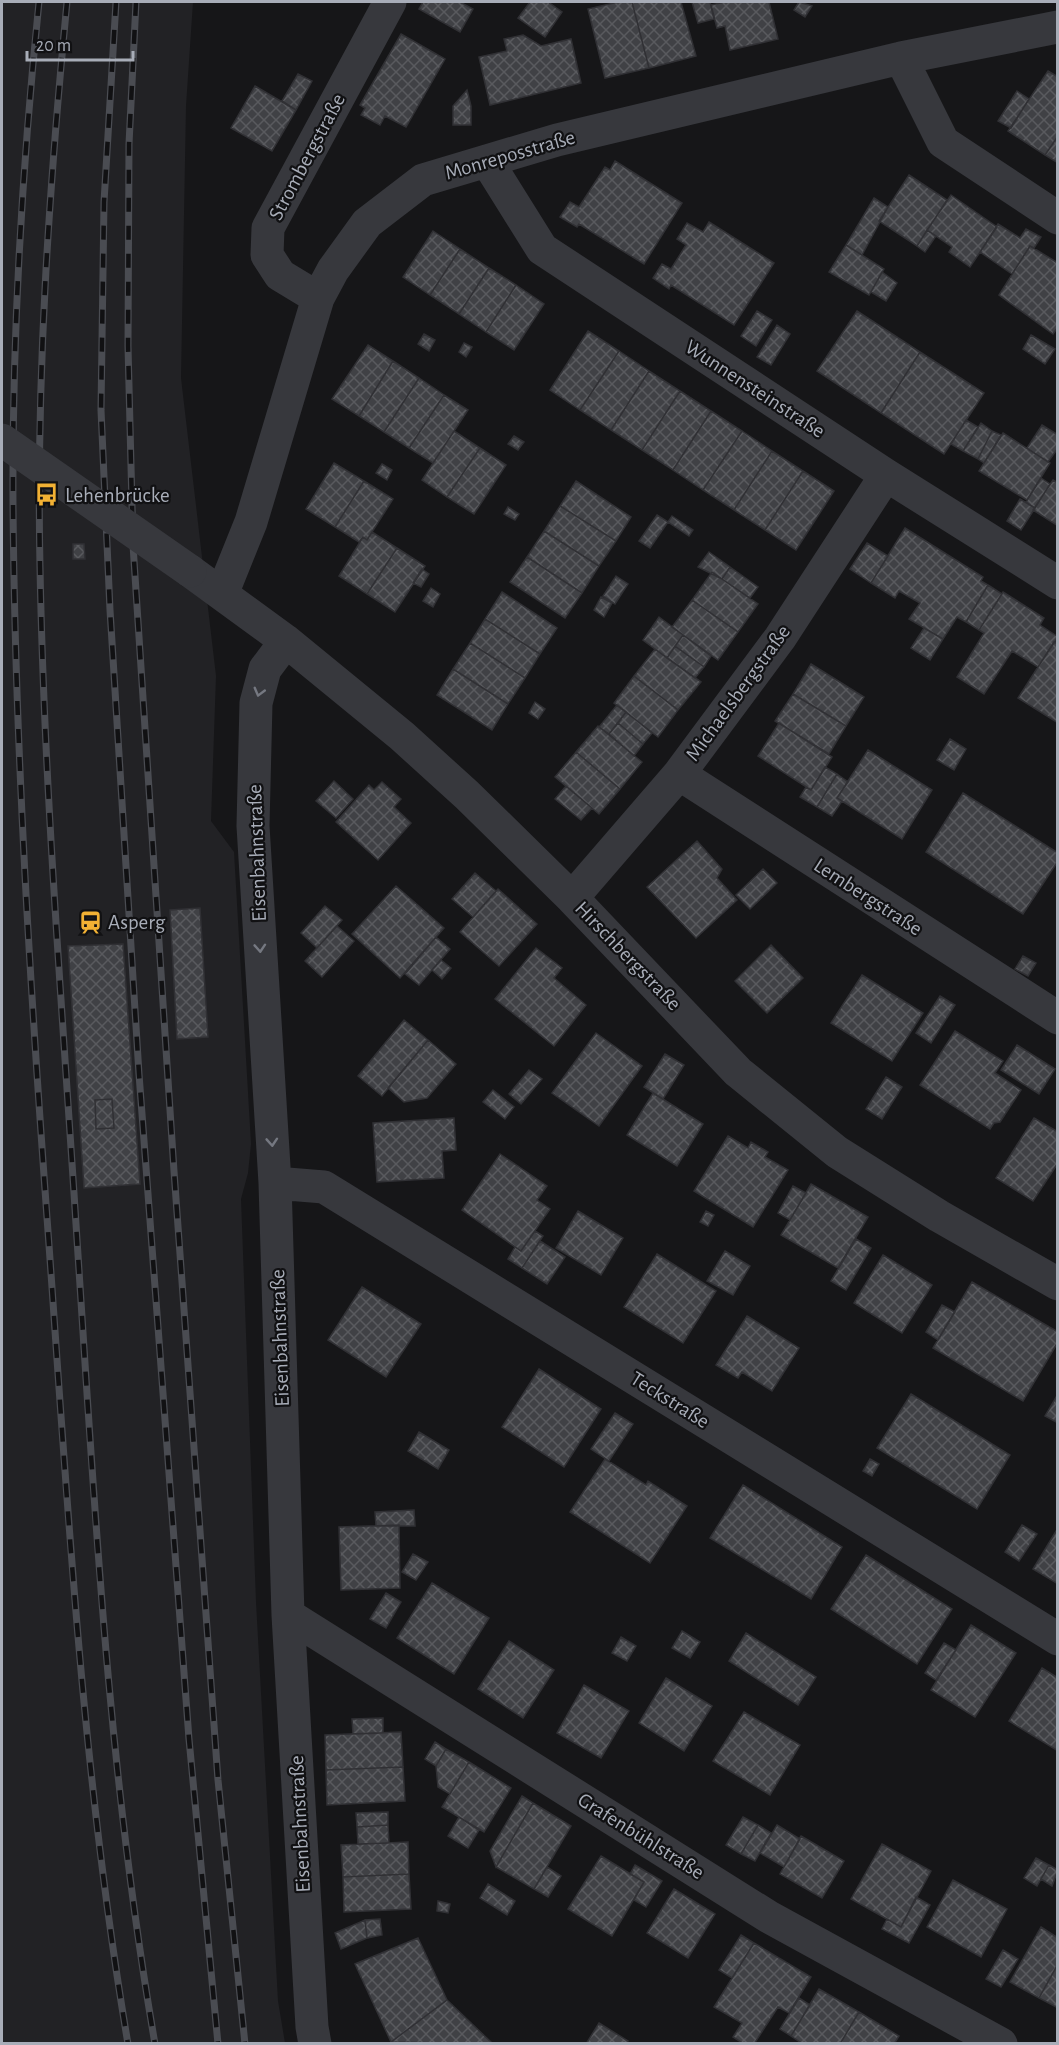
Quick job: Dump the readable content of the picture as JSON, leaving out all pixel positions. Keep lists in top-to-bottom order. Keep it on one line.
{"streets":{"street":["Monreposstraße","Strombergstraße","Wunnensteinstraße","Michaelsbergstraße","Eisenbahnstraße","Lembergstraße","Hirschbergstraße","Teckstraße","Grafenbühlstraße"]},"crossings":[["Monreposstraße","Strombergstraße"],["Monreposstraße","Wunnensteinstraße"],["Monreposstraße","Hirschbergstraße"],["Wunnensteinstraße","Michaelsbergstraße"],["Michaelsbergstraße","Lembergstraße"],["Michaelsbergstraße","Hirschbergstraße"],["Eisenbahnstraße","Hirschbergstraße"],["Eisenbahnstraße","Teckstraße"],["Eisenbahnstraße","Grafenbühlstraße"]],"one_way":["Eisenbahnstraße"],"places":{"bus stop":["Lehenbrücke"],"station":["Asperg"]},"scale_bar":"20 m"}
